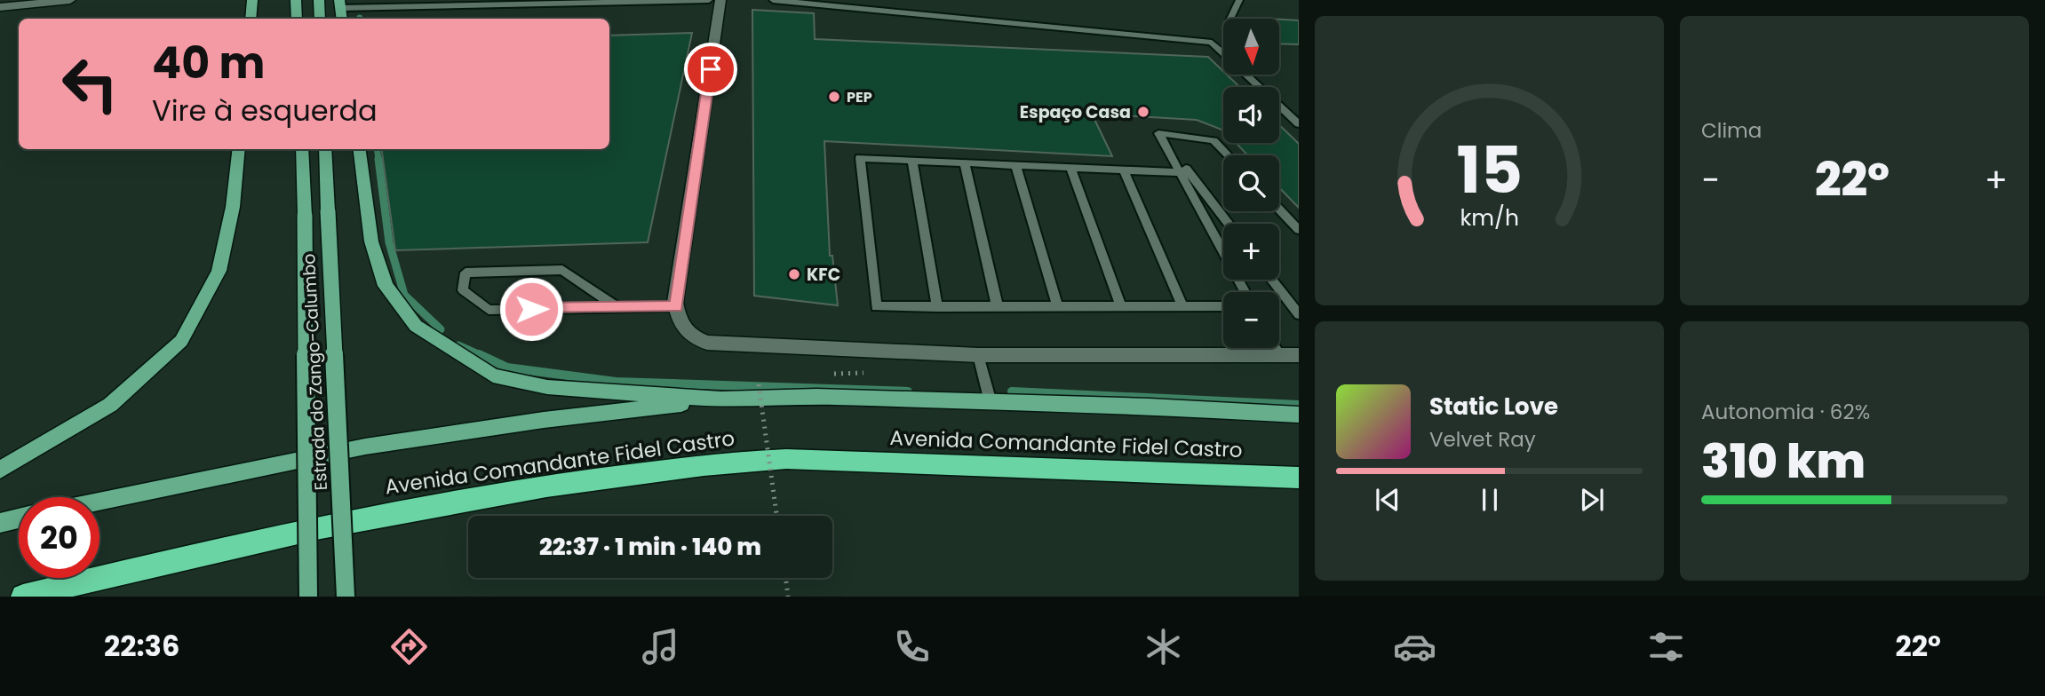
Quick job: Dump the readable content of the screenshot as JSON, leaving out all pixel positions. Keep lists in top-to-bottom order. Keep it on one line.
{"streets":{"highway":["Avenida Comandante Fidel Castro"],"main road":["Estrada do Zango-Calumbo"]},"places":["PEP","Espaço Casa","KFC"],"north":"bottom","page":{"tile":["Clima",["Autonomia · 62%","310 km"]],"map_buttons":["+","−"],"turn":["40 m","Vire à esquerda"],"heat":["−","22°","+"],"song":["Static Love","Velvet Ray"],"limit":"20","trip":"22:37 · 1 min · 140 m","tabs":["22:36","22°"],"gauge":["15","km/h"]}}
